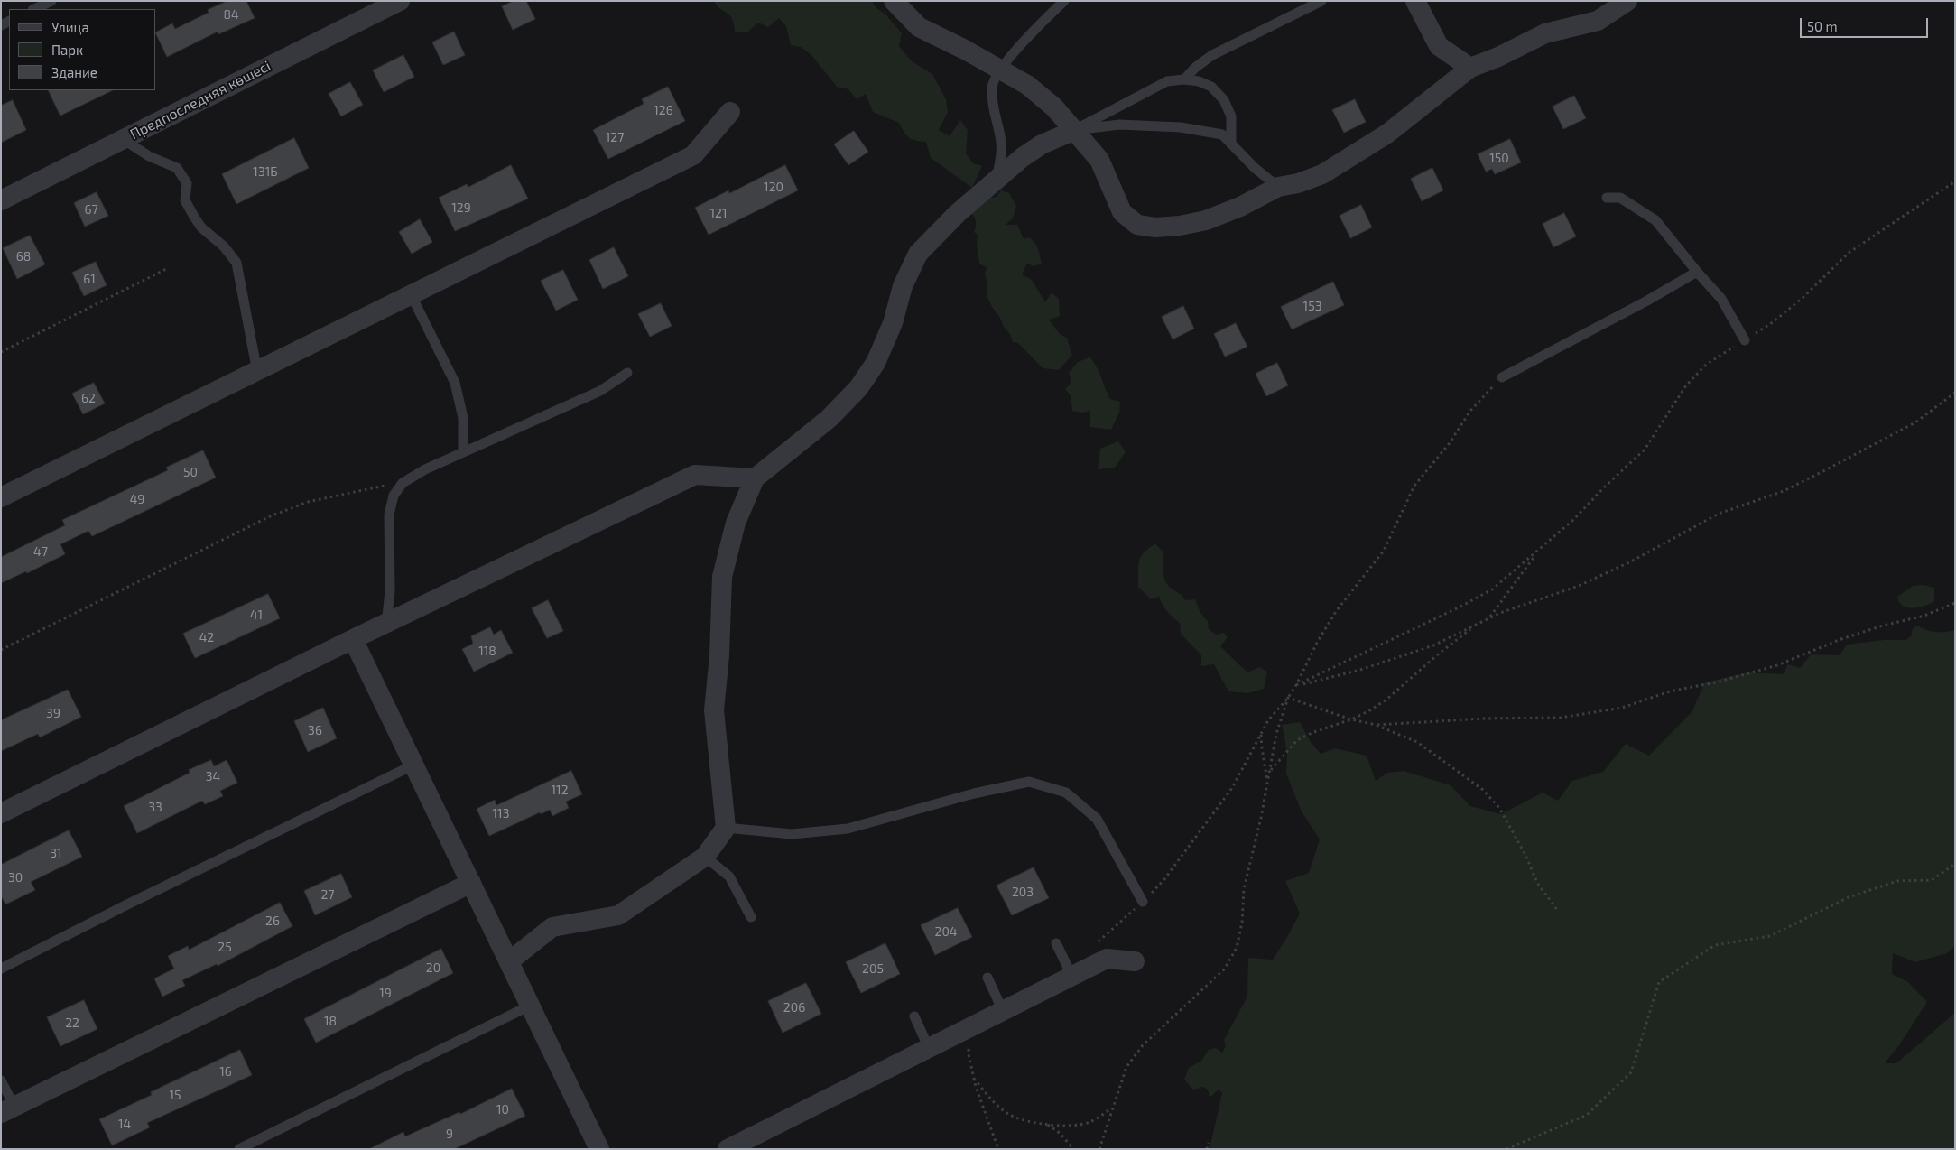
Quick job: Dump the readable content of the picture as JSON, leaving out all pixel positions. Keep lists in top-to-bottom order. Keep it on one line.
{"streets":{"street":["Предпоследняя көшесі"]},"house_numbers":["84","126","127","150","131Б","120","129","67","121","68","61","153","62","50","49","47","41","42","118","39","36","34","112","33","113","31","30","203","27","26","204","25","20","205","19","206","18","22","16","15","10","14","9"],"legend":["Улица","Парк","Здание"],"scale_bar":"50 m"}
